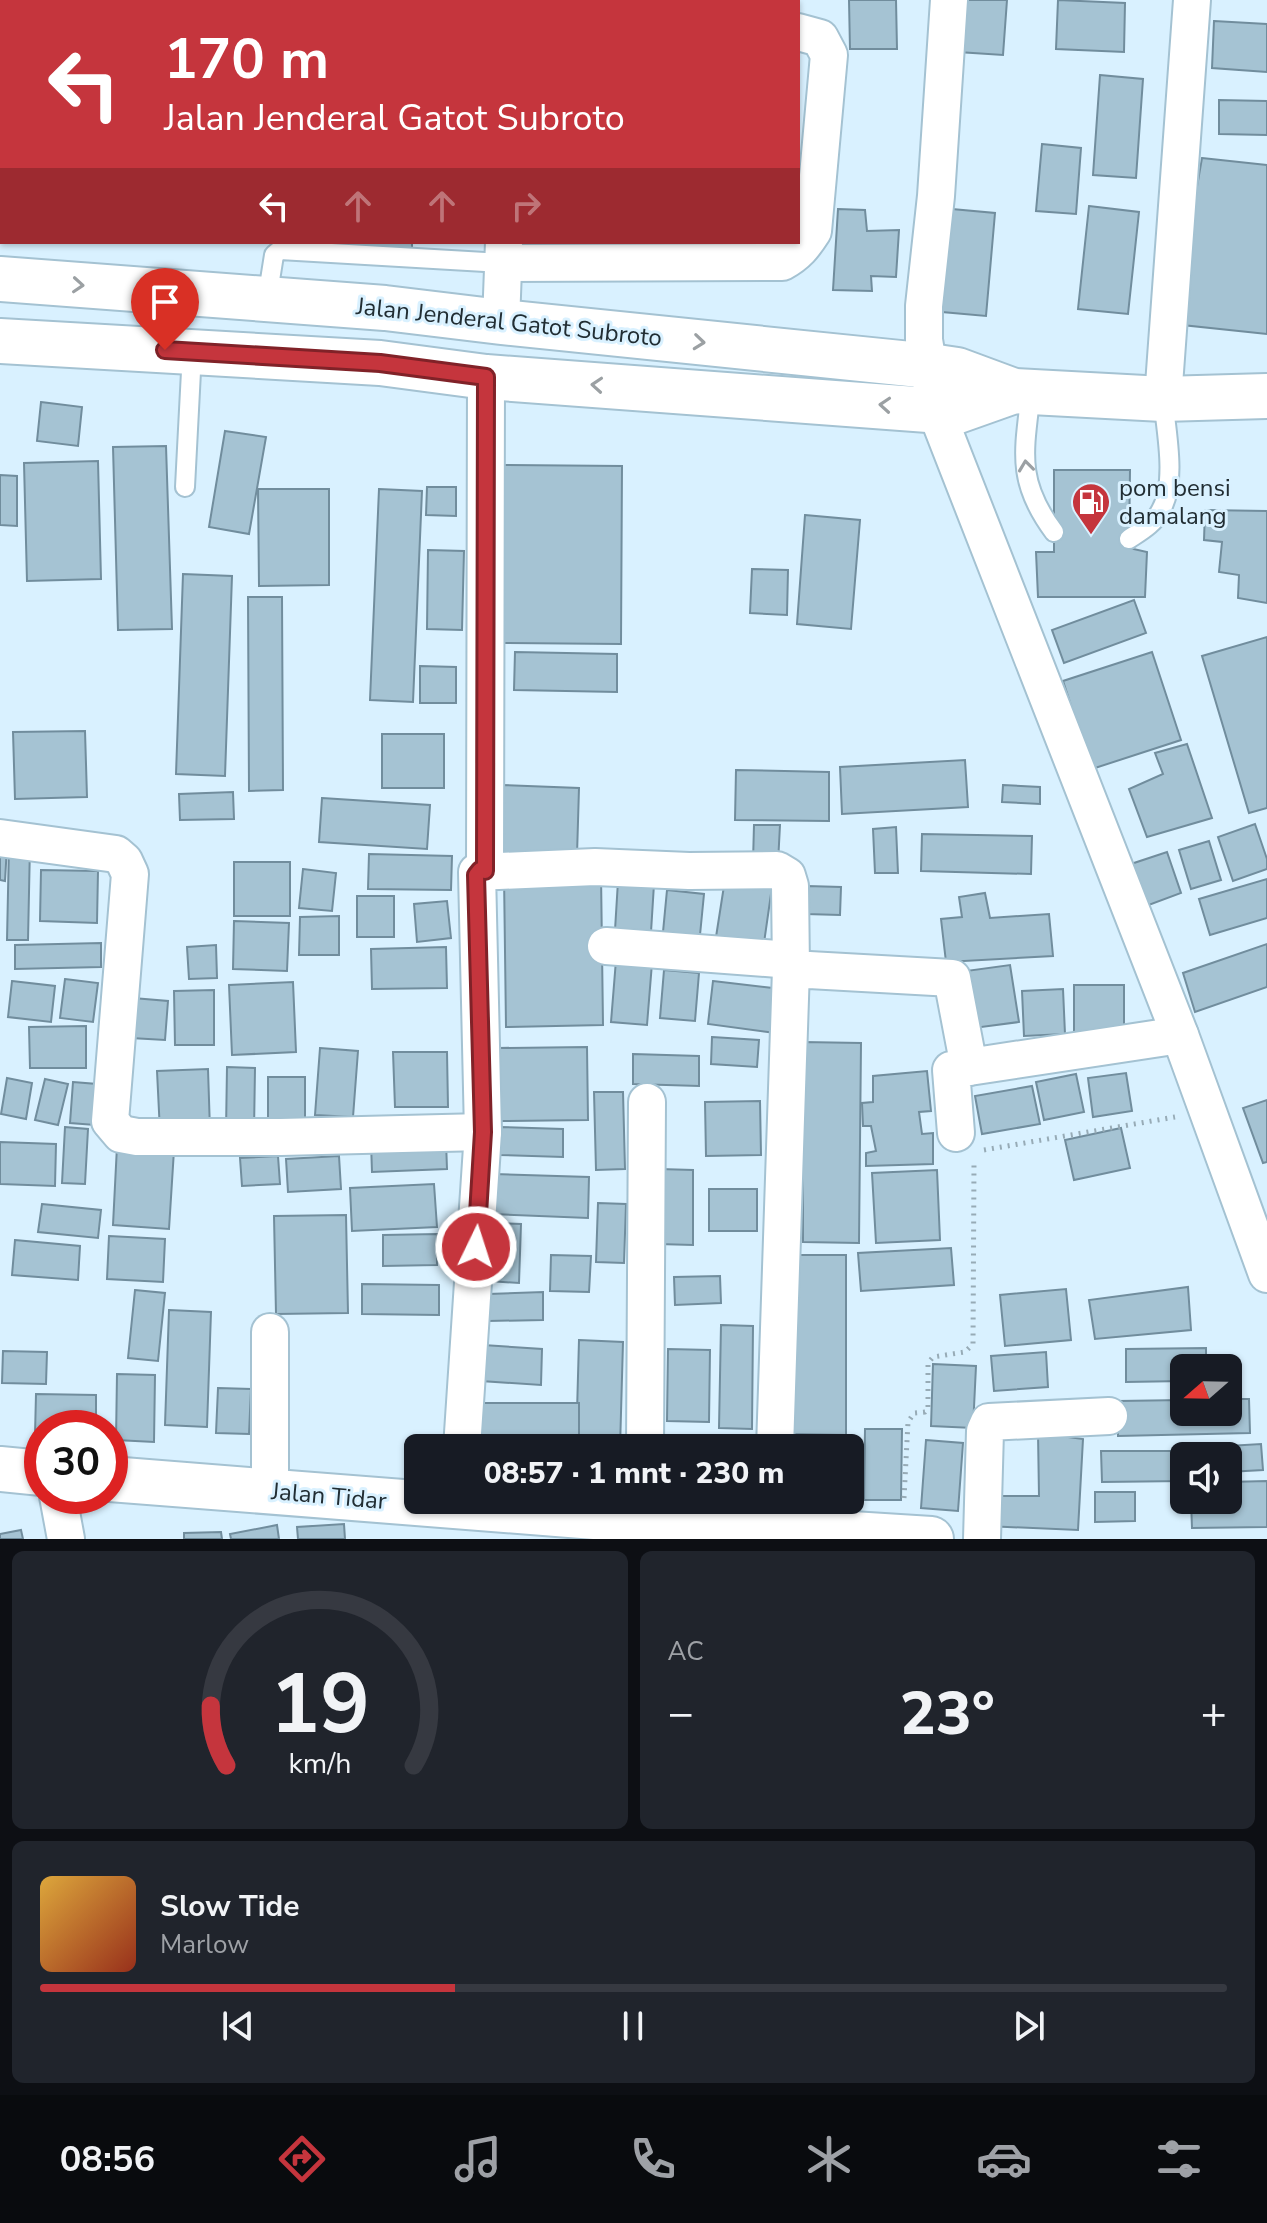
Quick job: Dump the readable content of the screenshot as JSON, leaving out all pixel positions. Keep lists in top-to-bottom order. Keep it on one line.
{"streets":{"main road":["Jalan Jenderal Gatot Subroto","Jalan Tidar"]},"places":{"fuel station":["pom bensi damalang"]},"north":"left","page":{"turn":["170 m","Jalan Jenderal Gatot Subroto"],"limit":"30","trip":"08:57 · 1 mnt · 230 m","tile":"AC","heat":["−","23°","+"],"song":["Slow Tide","Marlow"],"tabs":"08:56","gauge":["19","km/h"]}}
